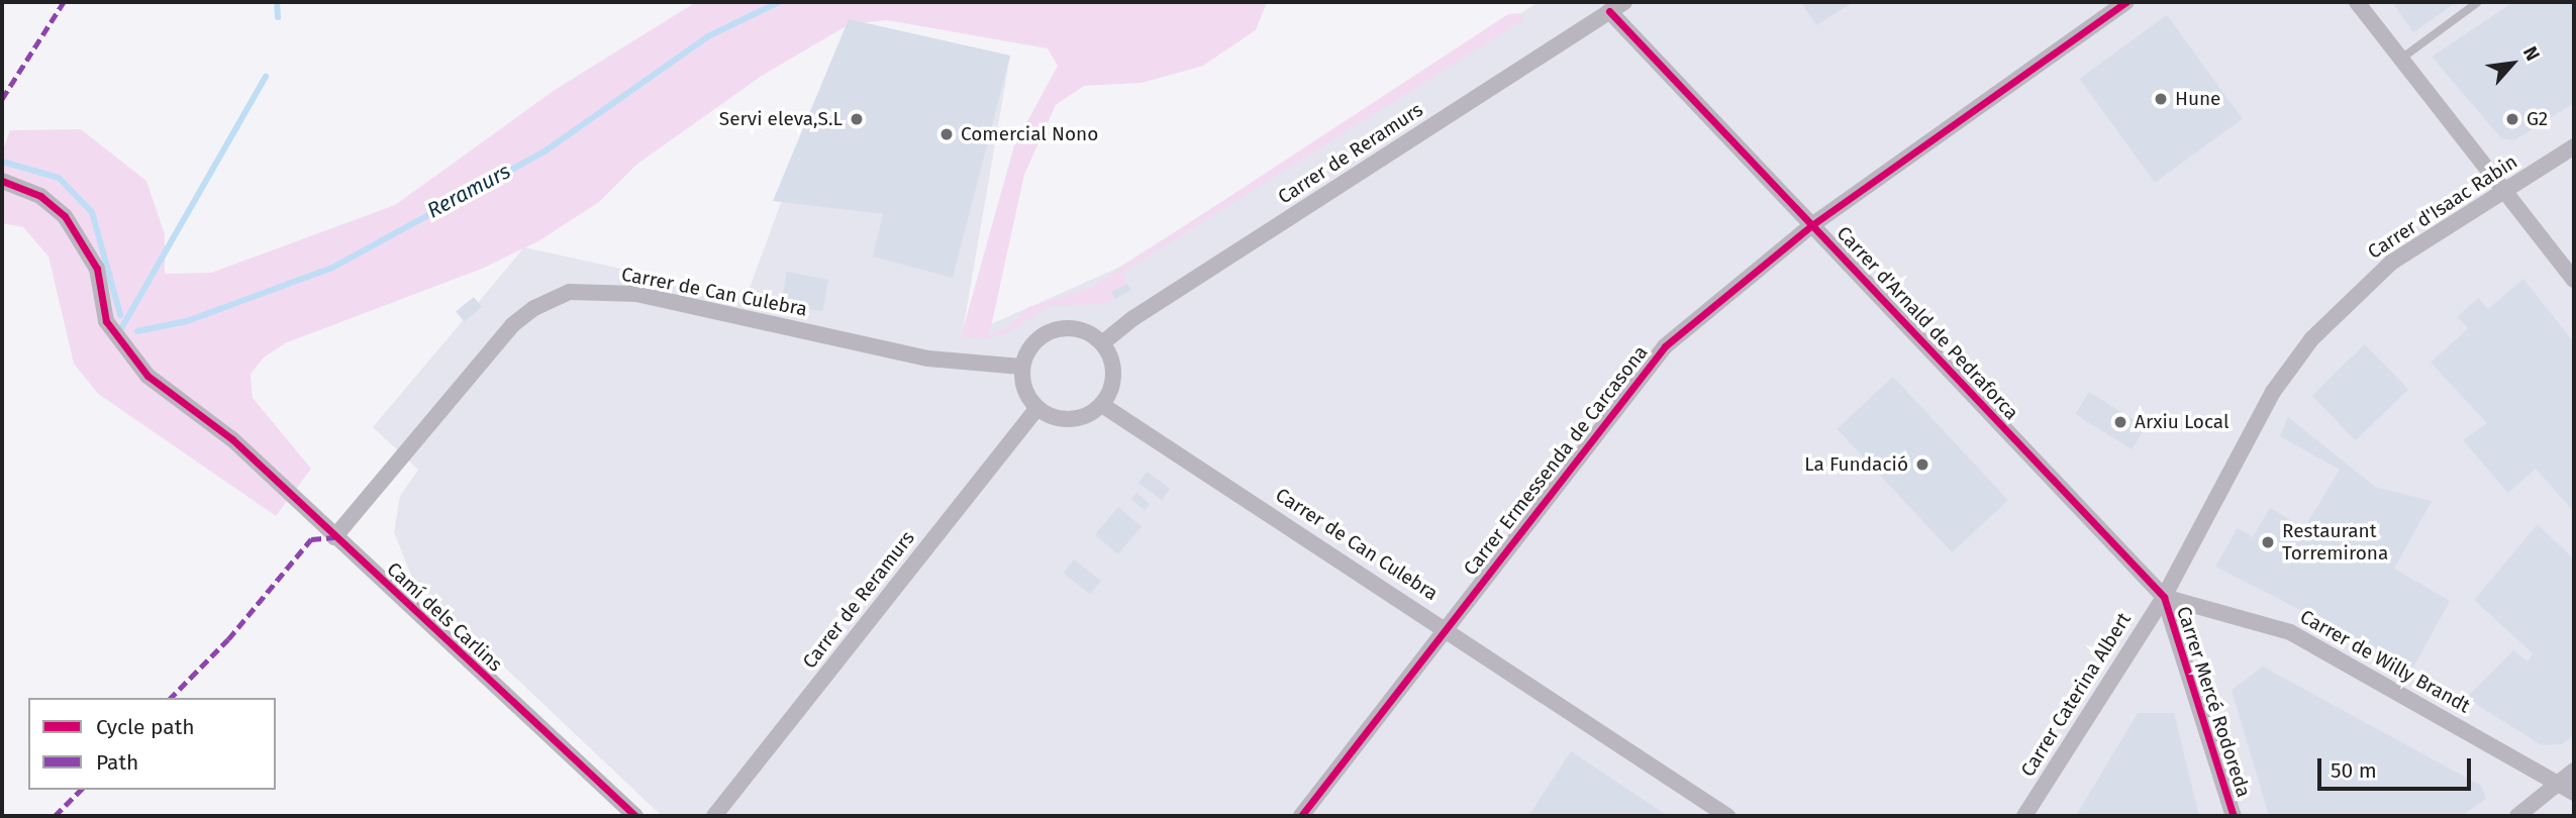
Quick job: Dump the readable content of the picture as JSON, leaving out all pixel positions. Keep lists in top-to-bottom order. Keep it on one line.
{"streets":{"street":["Carrer de Reramurs","Carrer d'Isaac Rabin","Carrer de Can Culebra","Carrer d'Arnald de Pedraforca","Carrer Ermessenda de Carcasona","Camí dels Carlins","Carrer de Willy Brandt","Carrer Caterina Albert","Carrer Mercé Rodoreda"]},"crossings":[["Carrer de Reramurs","Carrer de Can Culebra"],["Carrer de Reramurs","Carrer d'Arnald de Pedraforca"],["Carrer d'Isaac Rabin","Carrer d'Arnald de Pedraforca"],["Carrer d'Isaac Rabin","Carrer de Willy Brandt"],["Carrer d'Isaac Rabin","Carrer Caterina Albert"],["Carrer d'Isaac Rabin","Carrer Mercé Rodoreda"],["Carrer de Can Culebra","Carrer Ermessenda de Carcasona"],["Carrer de Can Culebra","Camí dels Carlins"],["Carrer d'Arnald de Pedraforca","Carrer Ermessenda de Carcasona"],["Carrer d'Arnald de Pedraforca","Carrer de Willy Brandt"],["Carrer d'Arnald de Pedraforca","Carrer Caterina Albert"],["Carrer d'Arnald de Pedraforca","Carrer Mercé Rodoreda"],["Carrer de Willy Brandt","Carrer Caterina Albert"],["Carrer de Willy Brandt","Carrer Mercé Rodoreda"],["Carrer Caterina Albert","Carrer Mercé Rodoreda"]],"water":["Reramurs"],"places":["Hune","Servi eleva,S.L","G2","Comercial Nono","Arxiu Local","La Fundació","Restaurant Torremirona"],"legend":["Cycle path","Path"],"scale_bar":"50 m","north":"top right"}
